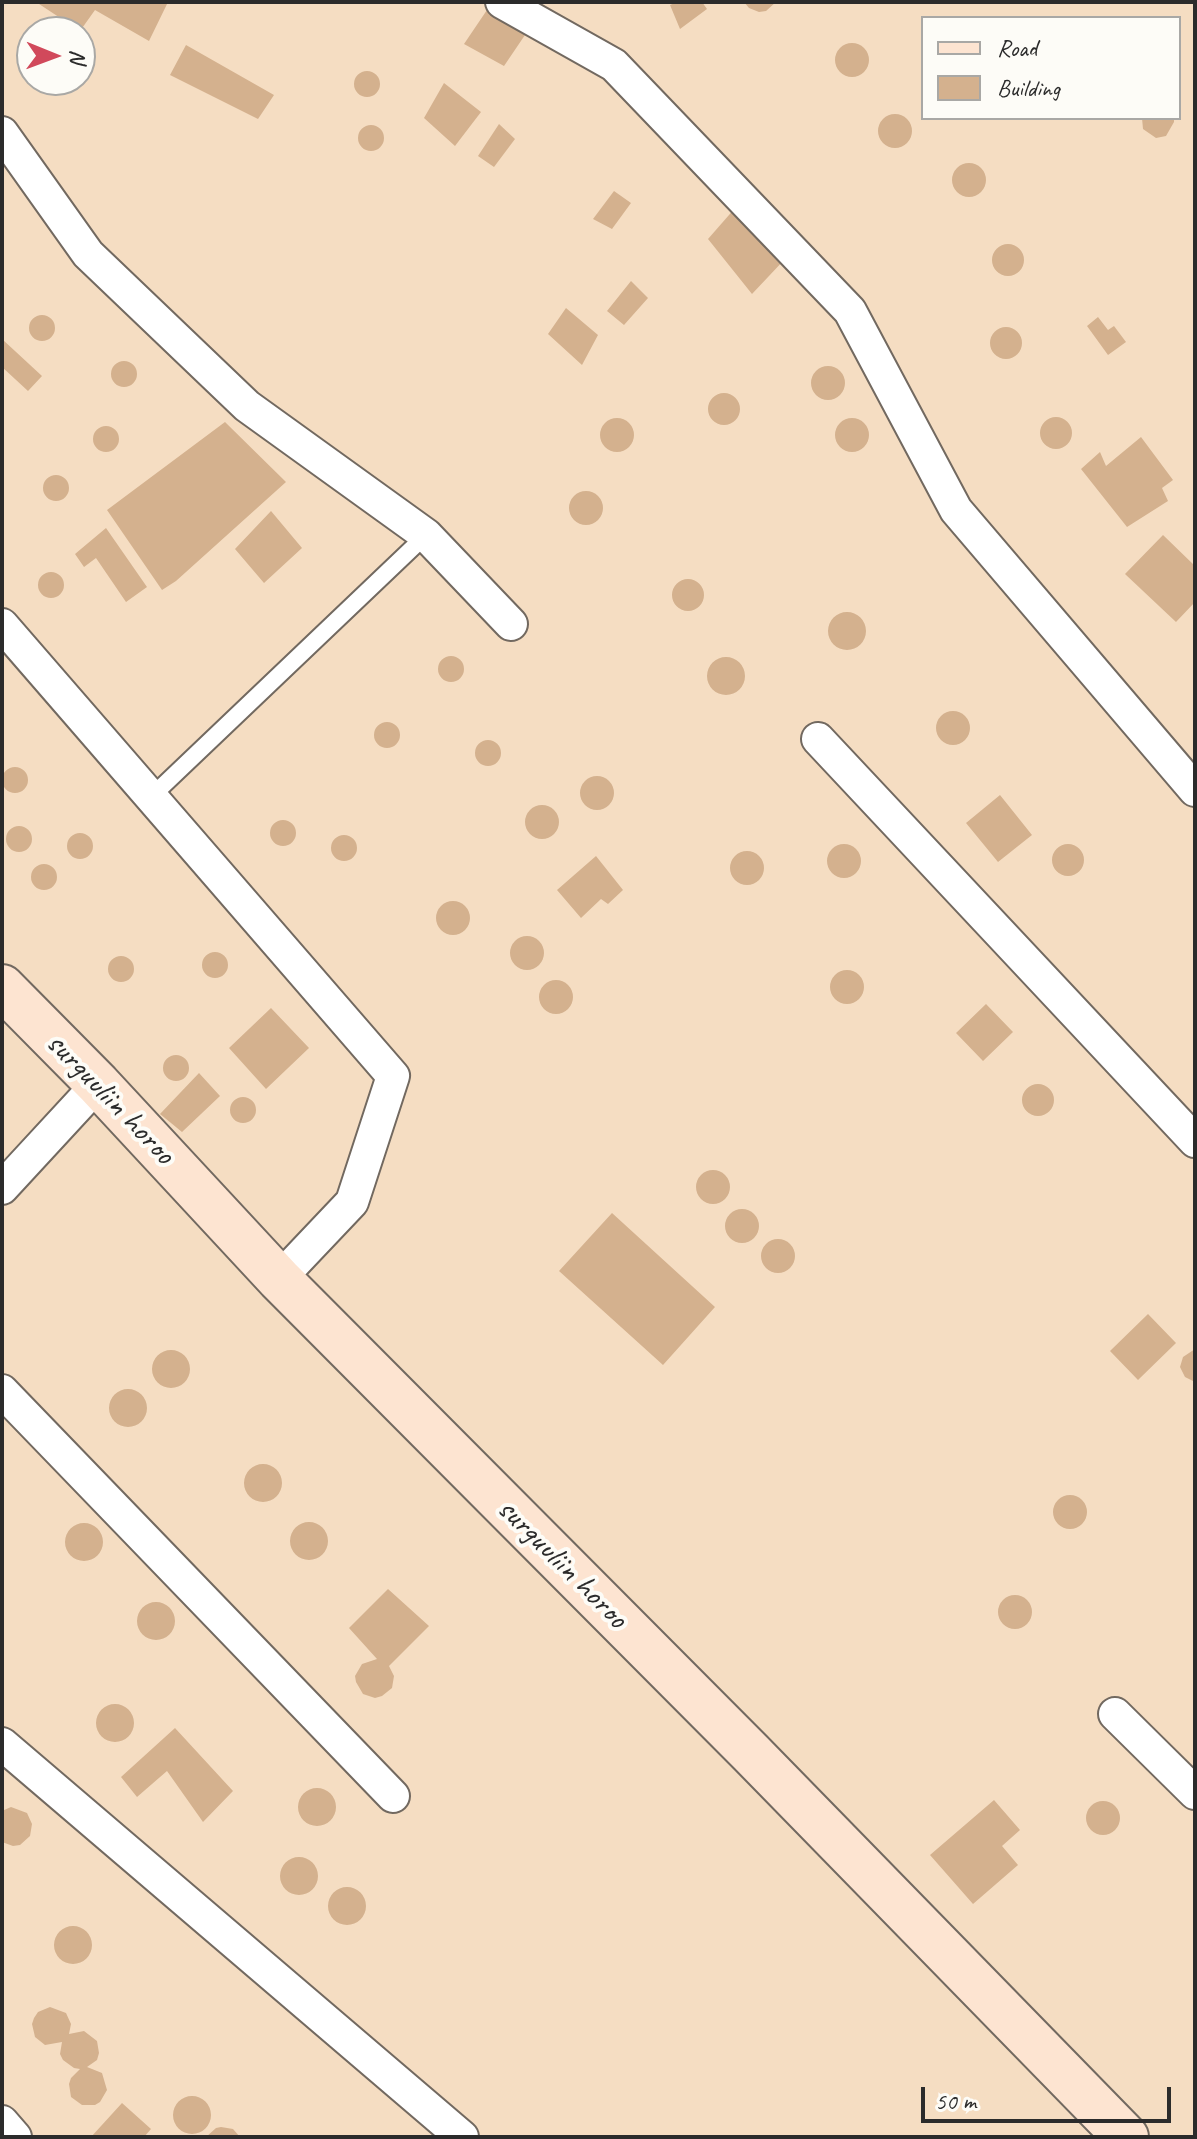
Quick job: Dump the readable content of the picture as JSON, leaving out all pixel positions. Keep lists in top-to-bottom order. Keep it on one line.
{"streets":{"street":["surguuliin horoo"]},"legend":["Road","Building"],"scale_bar":"50 m","north":"right"}
